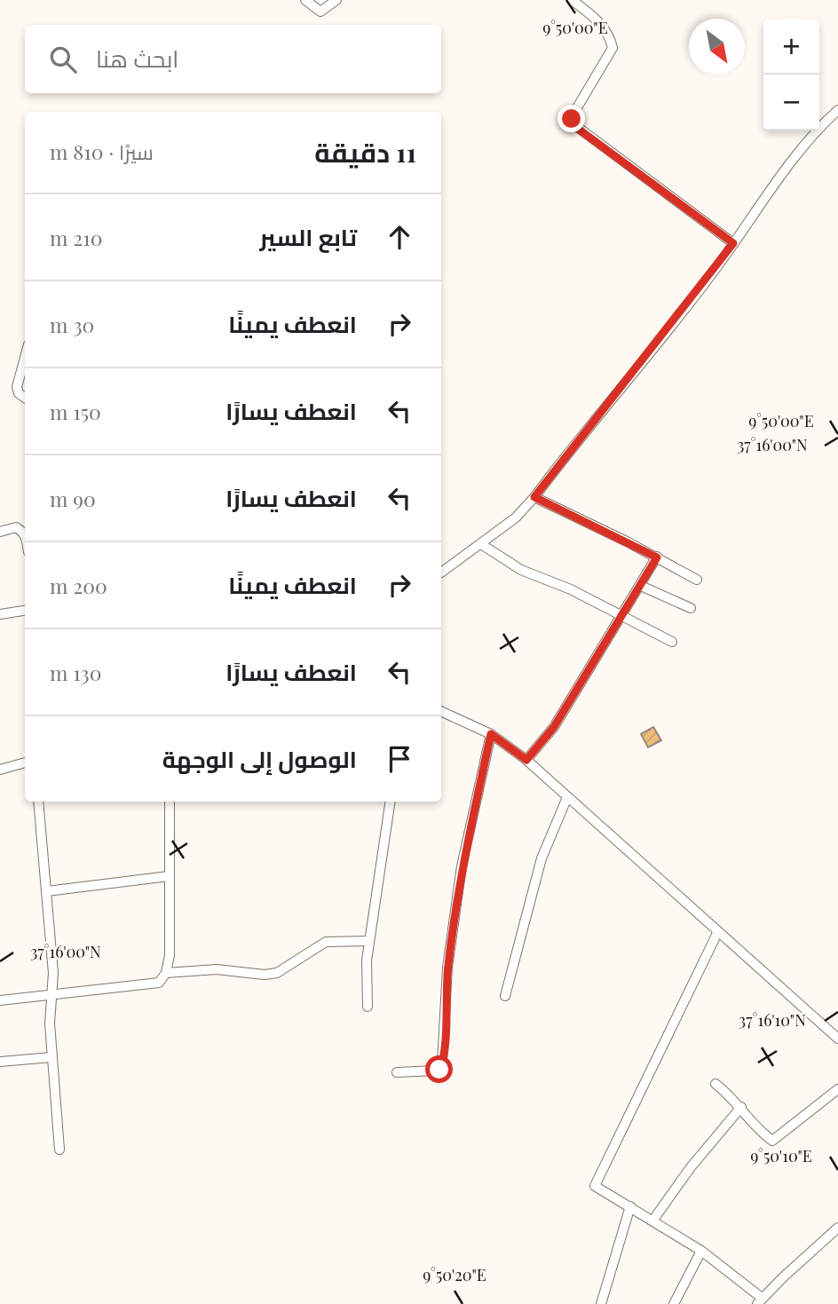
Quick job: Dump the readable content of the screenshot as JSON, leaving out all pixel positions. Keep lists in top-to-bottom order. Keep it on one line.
{"north":"bottom right","page":{"map_buttons":["+","−"],"search":"ابحث هنا","heading":["11 دقيقة","سيرًا · 810 m"],"list":[["تابع السير","210 m"],["انعطف يمينًا","30 m"],["انعطف يسارًا","150 m"],["انعطف يسارًا","90 m"],["انعطف يمينًا","200 m"],["انعطف يسارًا","130 m"],"الوصول إلى الوجهة"]},"coordinates":["9°50'00\"E","37°16'00\"N","37°16'10\"N","9°50'10\"E","9°50'20\"E"]}
